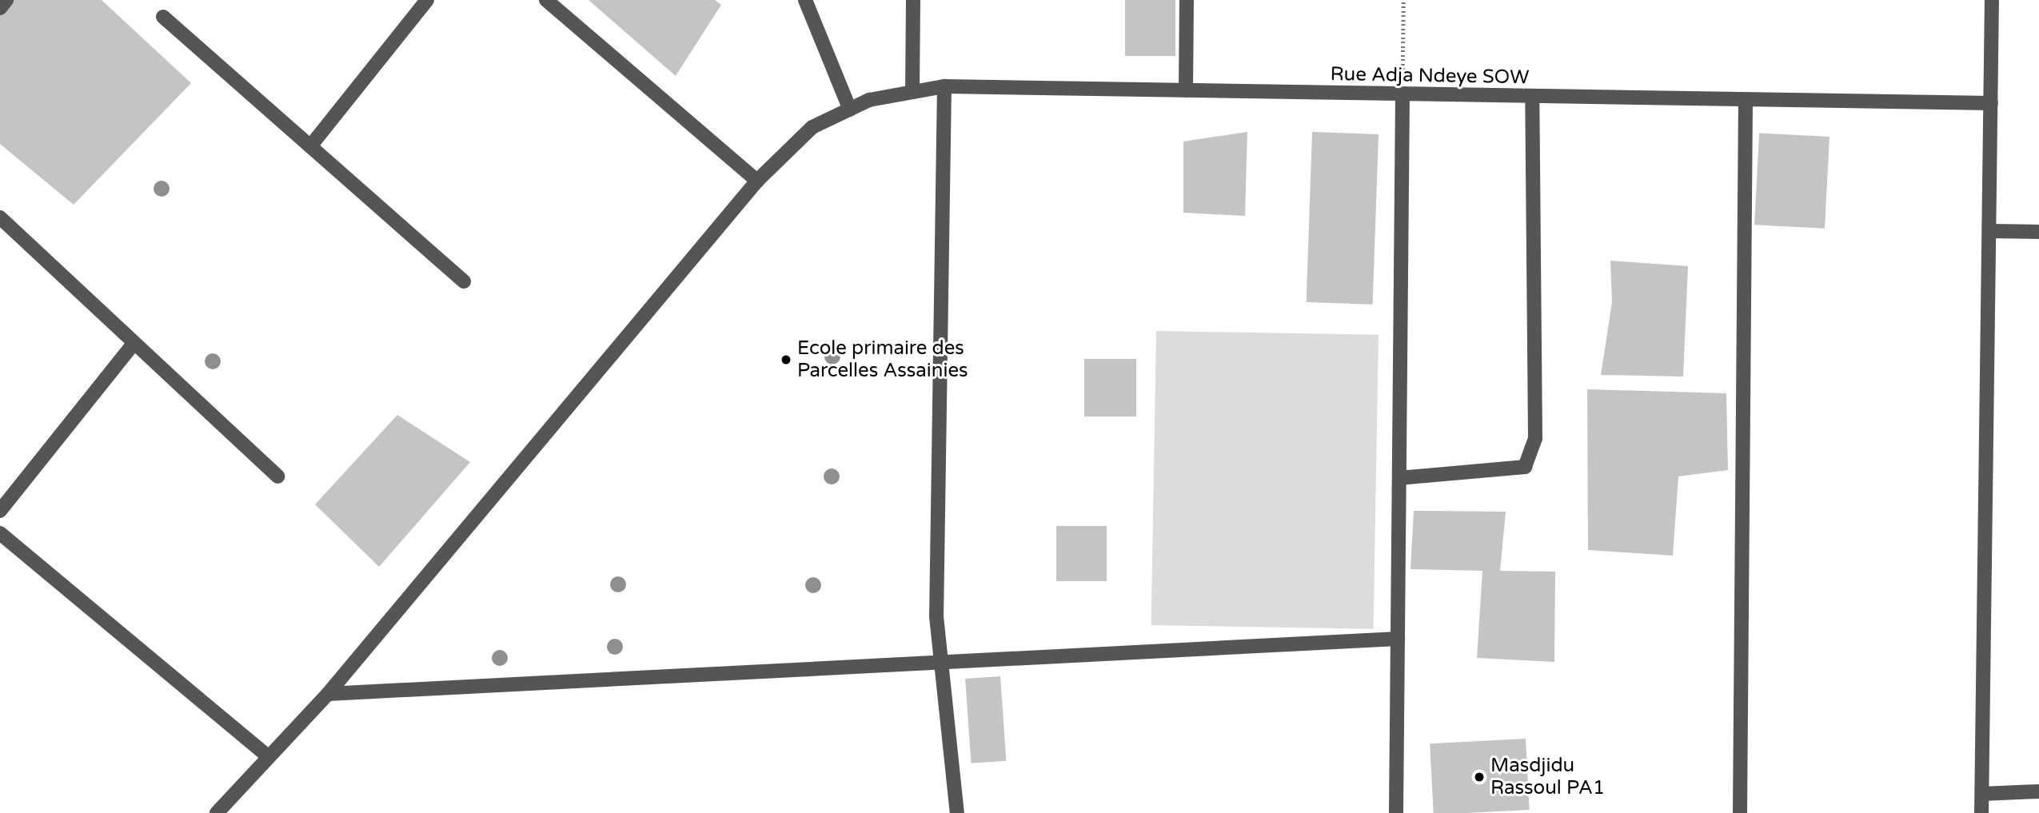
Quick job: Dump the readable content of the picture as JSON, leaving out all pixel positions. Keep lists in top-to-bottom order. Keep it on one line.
{"streets":{"street":["Rue Adja Ndeye SOW"]},"places":["Ecole primaire des Parcelles Assainies","Masdjidu Rassoul PA1"]}
